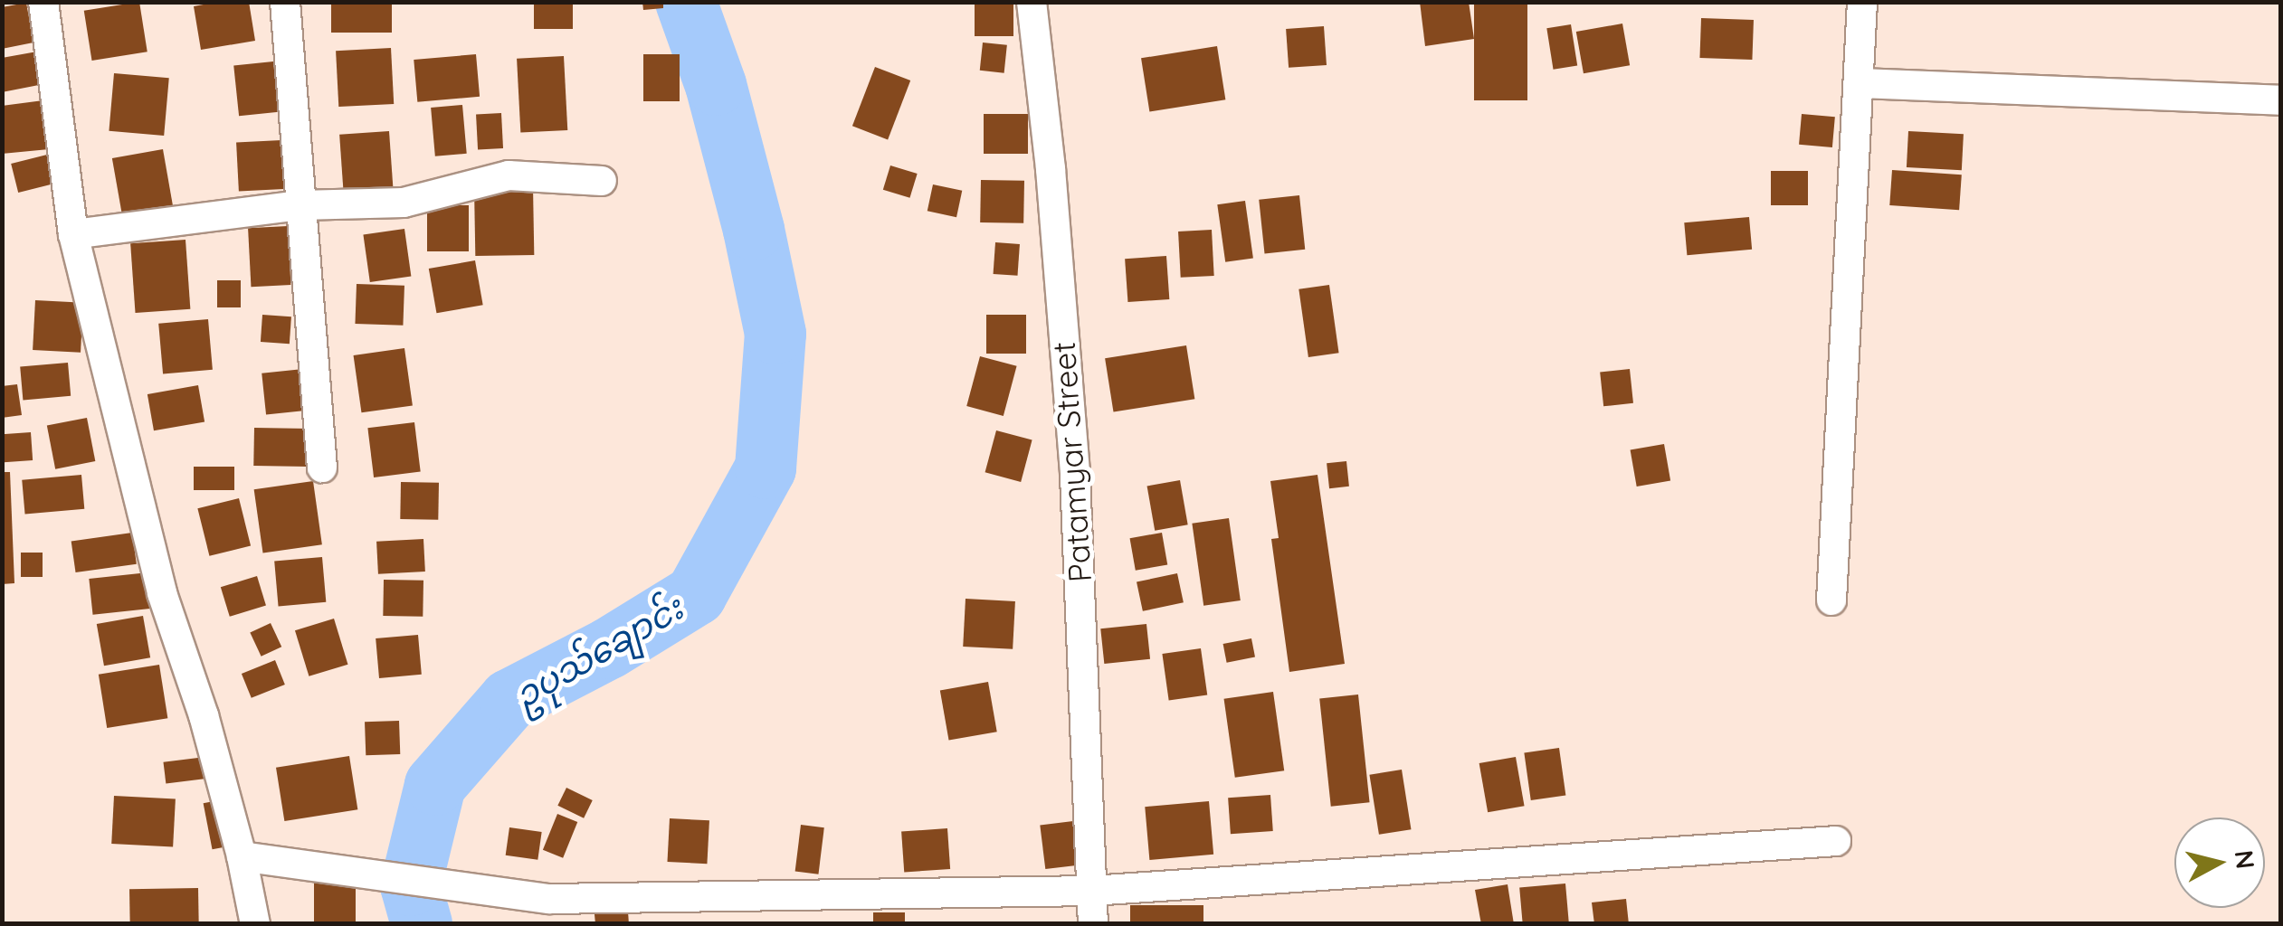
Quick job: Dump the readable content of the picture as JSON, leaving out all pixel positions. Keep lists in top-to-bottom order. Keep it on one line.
{"streets":{"street":["Patamyar Street"]},"water":["ဥပုသ်ချောင်း"],"north":"right"}
